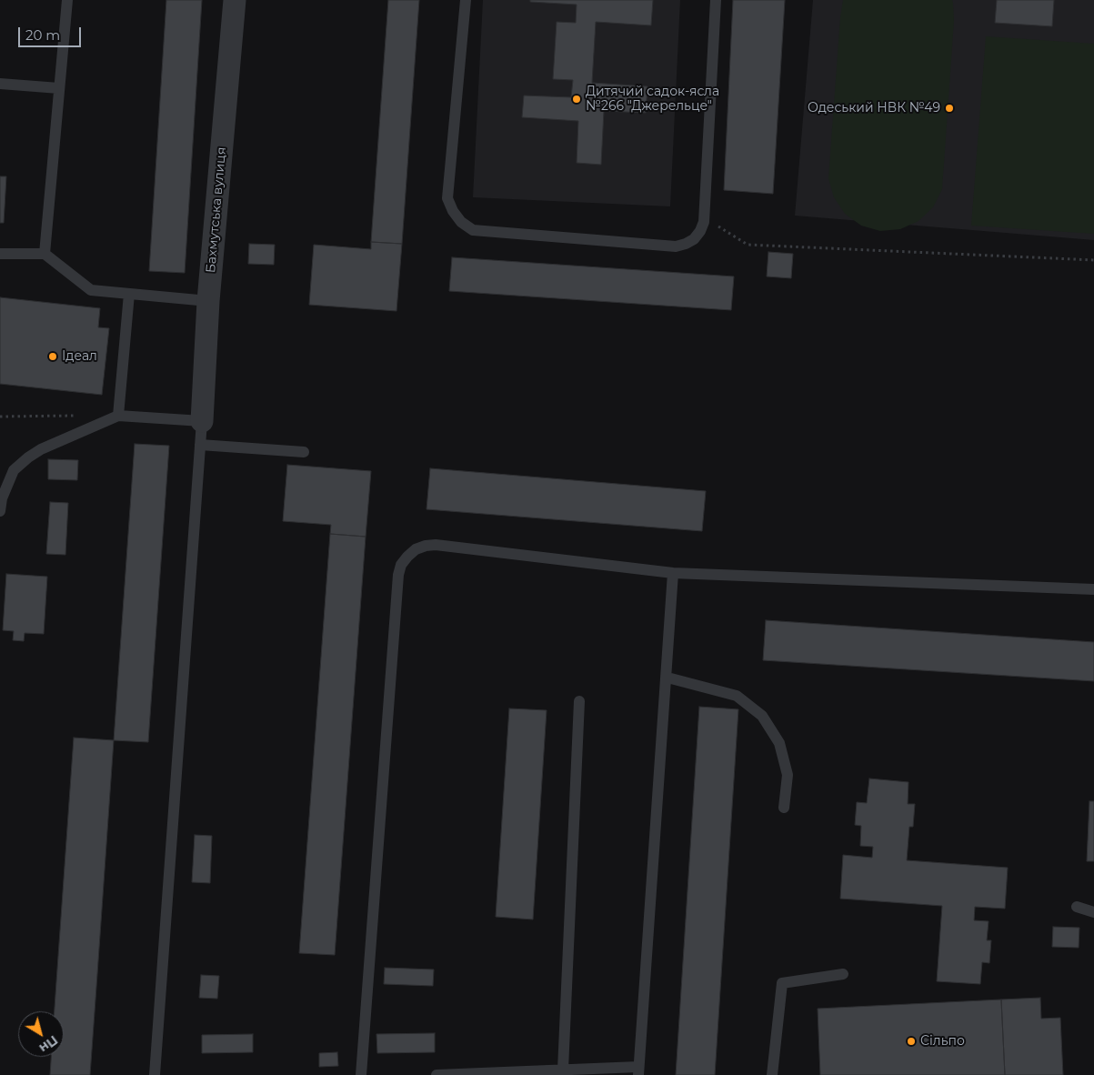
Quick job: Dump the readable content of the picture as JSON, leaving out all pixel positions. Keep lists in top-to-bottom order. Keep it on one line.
{"streets":{"street":["Бахмутська вулиця"]},"places":["Дитячий садок-ясла №266 \"Джерельце\"","Одеський НВК №49","Ідеал","Сільпо"],"scale_bar":"20 m","north":"bottom right"}
